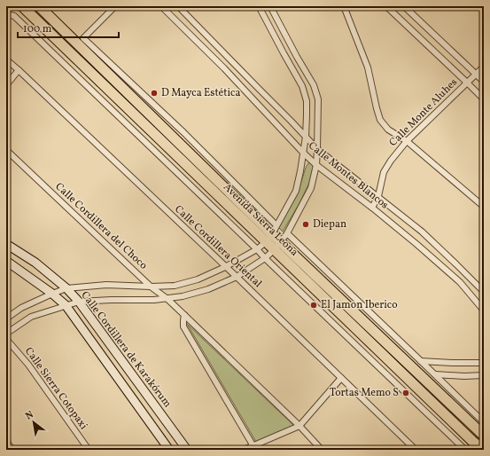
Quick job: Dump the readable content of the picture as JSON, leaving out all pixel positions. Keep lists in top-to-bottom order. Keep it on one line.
{"streets":{"highway":["Avenida Sierra Leona"],"street":["Calle Monte Aluhes","Calle Montes Blancos","Calle Cordillera del Choco","Calle Cordillera Oriental","Calle Cordillera de Karakórum","Calle Sierra Cotopaxi"]},"crossings":[["Calle Monte Aluhes","Calle Montes Blancos"]],"places":["D Mayca Estética","Diepan","El Jamon Iberico","Tortas Memo S"],"scale_bar":"100 m","north":"top left"}
